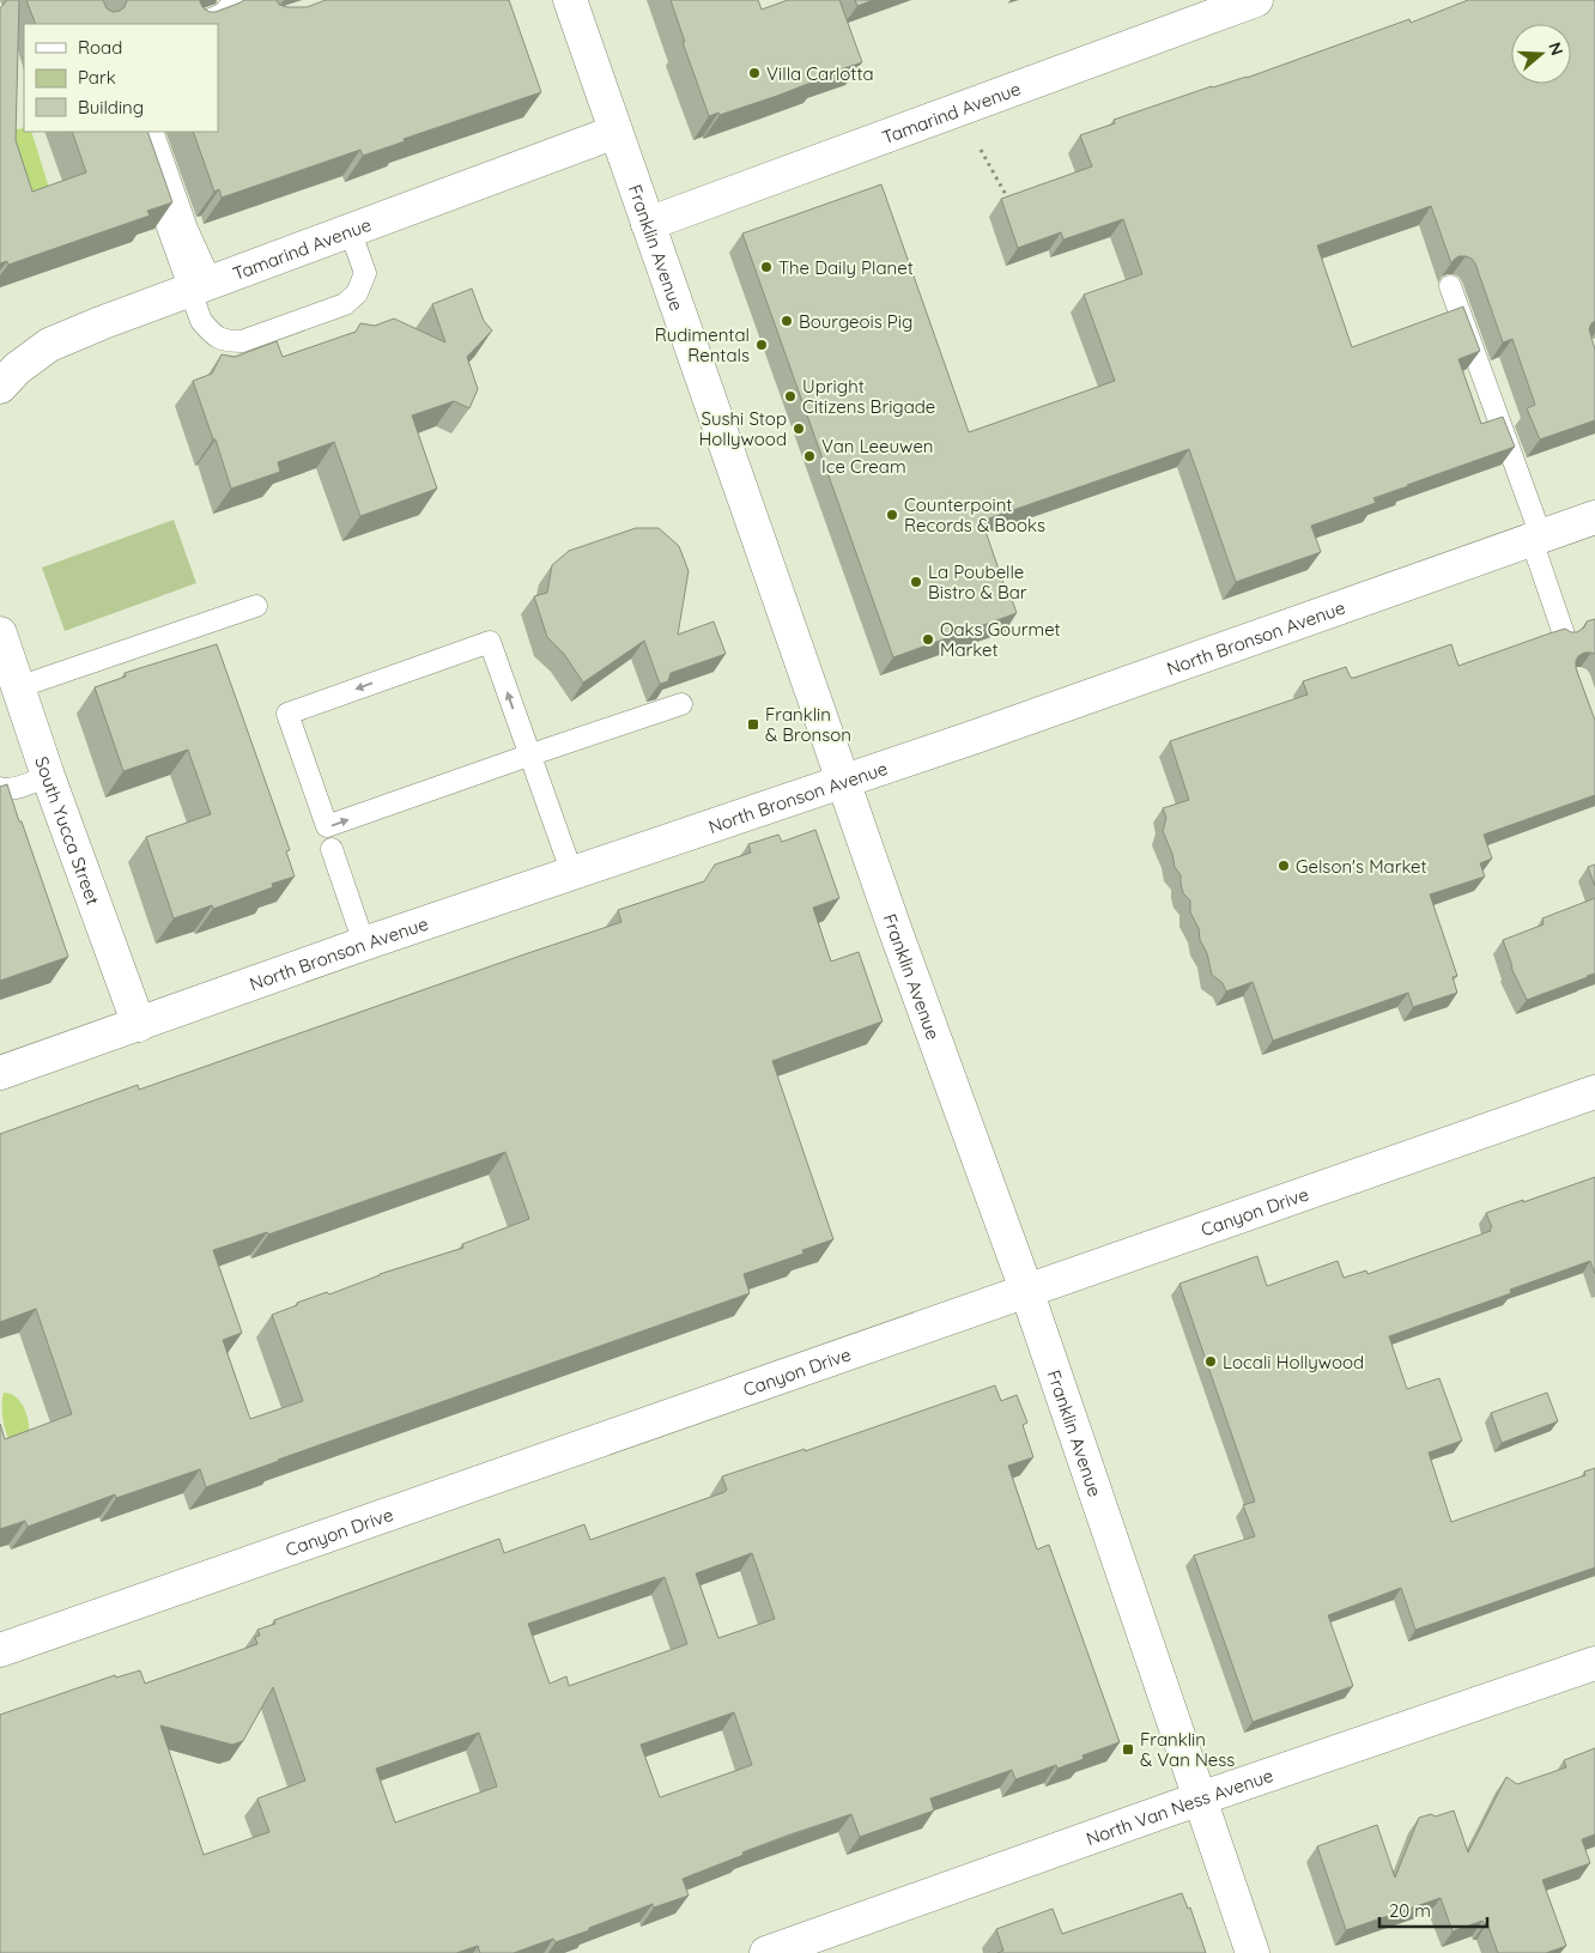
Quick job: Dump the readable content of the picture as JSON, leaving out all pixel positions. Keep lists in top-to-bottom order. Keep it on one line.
{"streets":{"street":["Tamarind Avenue","Franklin Avenue","North Bronson Avenue","South Yucca Street","Canyon Drive","North Van Ness Avenue"]},"crossings":[["Tamarind Avenue","Franklin Avenue"],["Franklin Avenue","North Bronson Avenue"],["Franklin Avenue","Canyon Drive"],["Franklin Avenue","North Van Ness Avenue"],["North Bronson Avenue","South Yucca Street"]],"places":{"other":["Villa Carlotta","The Daily Planet","Bourgeois Pig","Rudimental Rentals","Upright Citizens Brigade","Sushi Stop Hollywood","Van Leeuwen Ice Cream","Counterpoint Records & Books","La Poubelle Bistro & Bar","Oaks Gourmet Market","Gelson's Market","Locali Hollywood"],"transit":["Franklin & Bronson","Franklin & Van Ness"]},"legend":["Road","Park","Building"],"scale_bar":"20 m","north":"right"}
